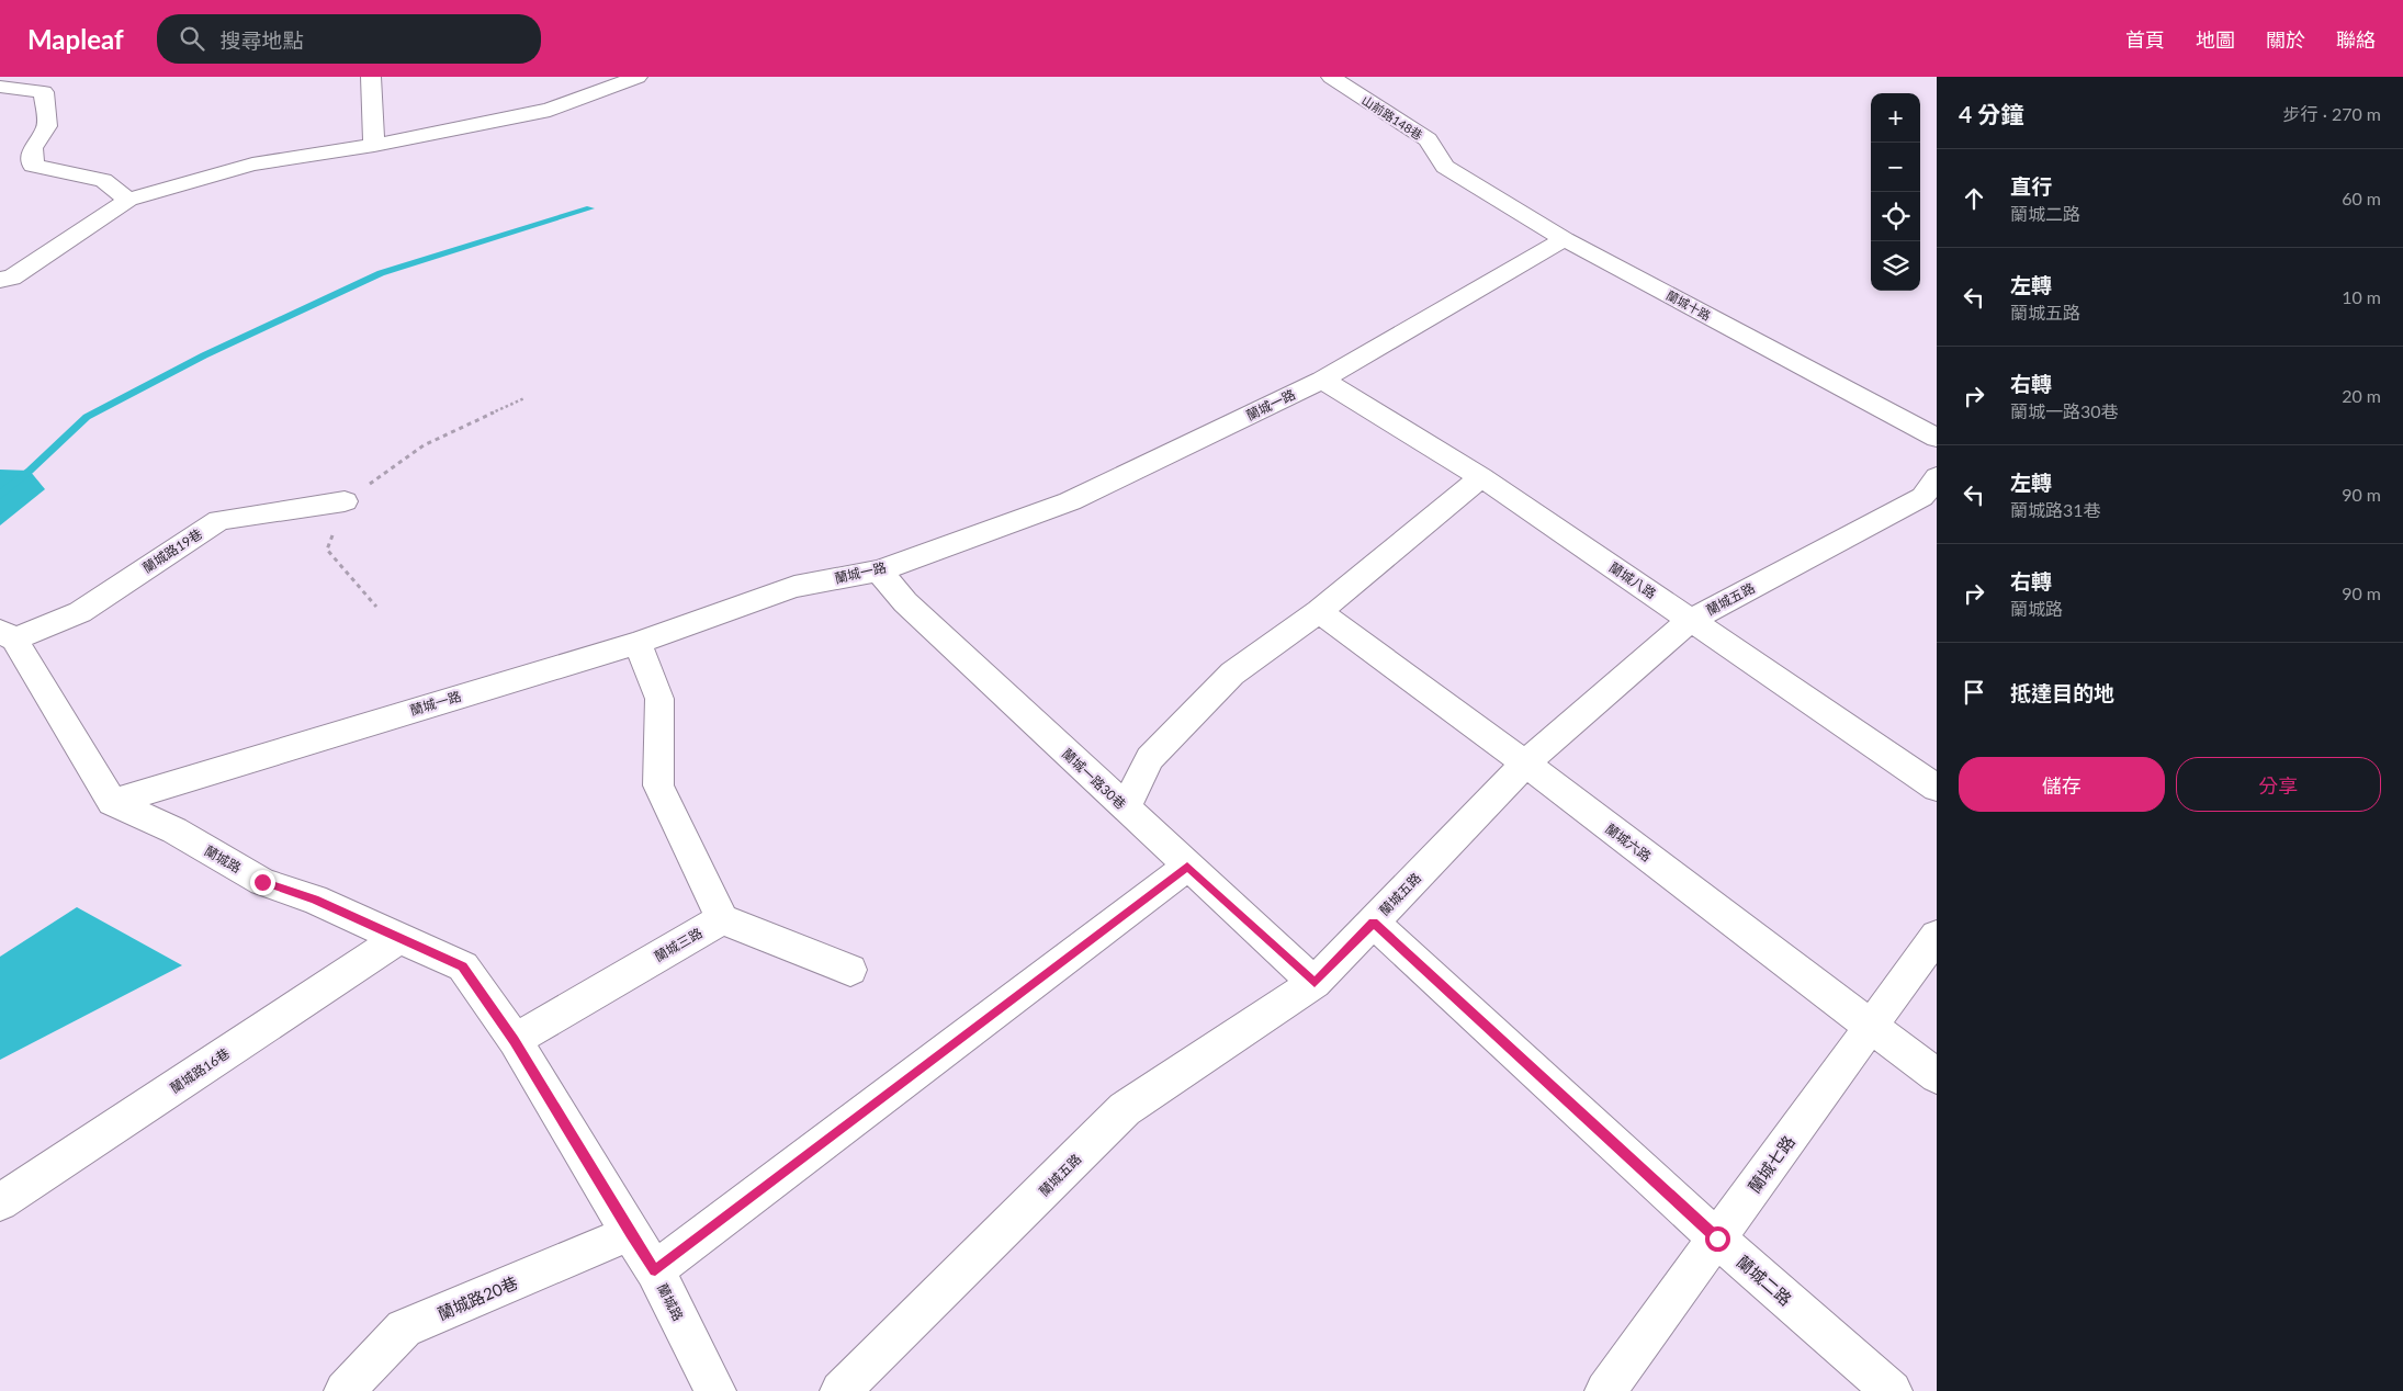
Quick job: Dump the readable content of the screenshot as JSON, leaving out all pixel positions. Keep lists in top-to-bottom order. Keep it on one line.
{"streets":{"street":["山前路148巷","蘭城十路","蘭城一路","蘭城路19巷","蘭城八路","蘭城五路","蘭城一路30巷","蘭城六路","蘭城路","蘭城三路","蘭城路16巷","蘭城七路","蘭城二路","蘭城路20巷"]},"crossings":[["山前路148巷","蘭城十路"],["蘭城十路","蘭城一路"],["蘭城一路","蘭城八路"],["蘭城一路","蘭城一路30巷"],["蘭城一路","蘭城路"],["蘭城八路","蘭城五路"],["蘭城五路","蘭城一路30巷"],["蘭城五路","蘭城六路"],["蘭城五路","蘭城二路"],["蘭城六路","蘭城七路"],["蘭城路","蘭城三路"],["蘭城路","蘭城路16巷"],["蘭城路","蘭城路20巷"],["蘭城七路","蘭城二路"]],"page":{"header":"Mapleaf","search":"搜尋地點","nav":["首頁","地圖","關於","聯絡"],"heading":["4 分鐘","步行 · 270 m"],"map_buttons":["+","−"],"list":[["直行","蘭城二路","60 m"],["左轉","蘭城五路","10 m"],["右轉","蘭城一路30巷","20 m"],["左轉","蘭城路31巷","90 m"],["右轉","蘭城路","90 m"],"抵達目的地"],"buttons":["儲存","分享"]}}
